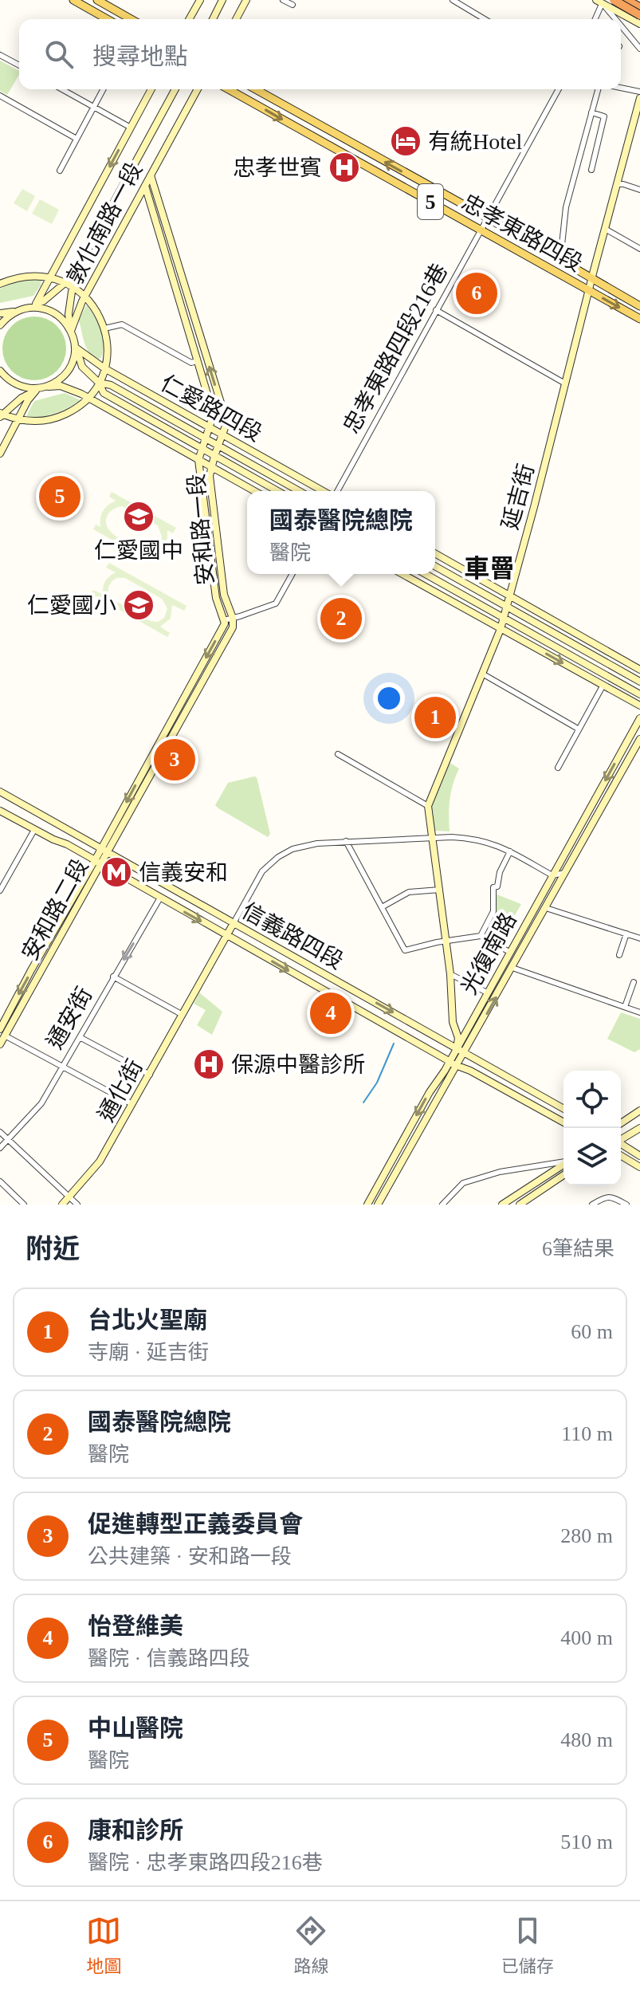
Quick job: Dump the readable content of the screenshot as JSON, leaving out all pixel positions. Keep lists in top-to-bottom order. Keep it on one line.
{"streets":{"main road":["5","敦化南路一段","忠孝東路四段","仁愛路四段","延吉街","安和路一段","安和路二段","信義路四段","光復南路","通化街"],"street":["忠孝東路四段216巷","通安街"]},"crossings":[["敦化南路一段","安和路一段"],["忠孝東路四段","忠孝東路四段216巷"],["忠孝東路四段","延吉街"],["仁愛路四段","安和路一段"],["安和路二段","信義路四段"],["信義路四段","光復南路"],["信義路四段","通安街"],["信義路四段","通化街"]],"one_way":["信義路四段"],"districts":["車罾"],"places":{"hotel":["有統Hotel"],"hospital":["忠孝世賓","保源中醫診所"],"school or university":["仁愛國中","仁愛國小"],"metro station":["信義安和"]},"page":{"search":"搜尋地點","pins":["6","5","2","1","3","4"],"popup":["國泰醫院總院","醫院"],"heading":["附近","6筆結果"],"list":[{"mark":"1","name":"台北火聖廟","note":"寺廟 · 延吉街","value":"60 m"},{"mark":"2","name":"國泰醫院總院","note":"醫院","value":"110 m"},{"mark":"3","name":"促進轉型正義委員會","note":"公共建築 · 安和路一段","value":"280 m"},{"mark":"4","name":"怡登維美","note":"醫院 · 信義路四段","value":"400 m"},{"mark":"5","name":"中山醫院","note":"醫院","value":"480 m"},{"mark":"6","name":"康和診所","note":"醫院 · 忠孝東路四段216巷","value":"510 m"}],"nav":["地圖","路線","已儲存"]}}
